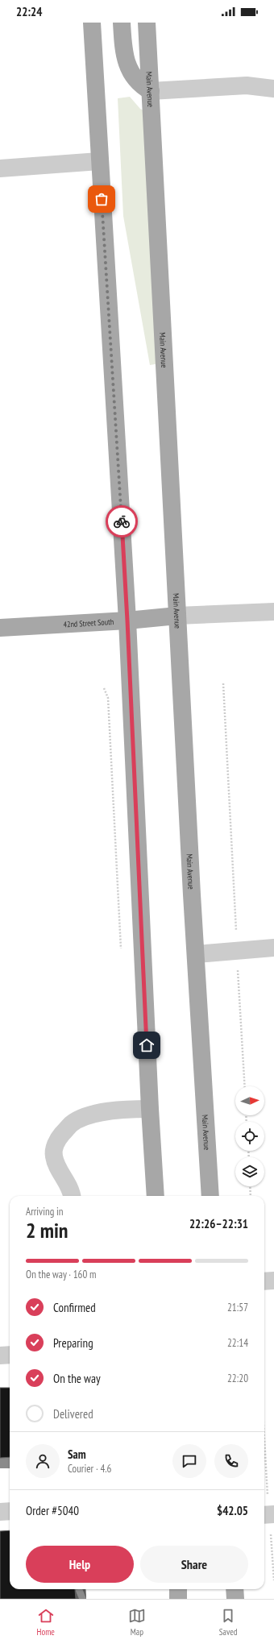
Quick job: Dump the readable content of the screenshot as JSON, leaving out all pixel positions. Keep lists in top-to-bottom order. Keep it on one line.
{"streets":{"main road":["Main Avenue","42nd Street South"]},"crossings":[["Main Avenue","42nd Street South"]],"north":"right","page":{"status":"22:24","heading":["2 min","Arriving in","22:26–22:31"],"panel":["Sam","Courier · 4.6","Order #5040","$42.05"],"bar":"On the way · 160 m","list":[["Confirmed","21:57"],["Preparing","22:14"],["On the way","22:20"],"Delivered"],"buttons":["Help","Share"],"tabs":["Home","Map","Saved"]}}
